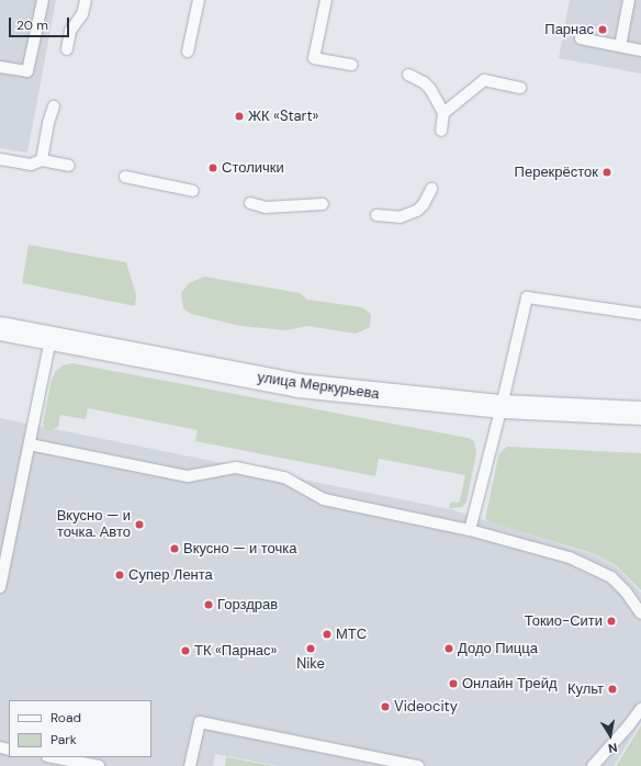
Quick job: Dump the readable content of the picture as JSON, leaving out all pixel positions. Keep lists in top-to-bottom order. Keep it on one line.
{"streets":{"street":["улица Меркурьева"]},"places":["Парнас","ЖК «Start»","Столички","Перекрёсток","Вкусно — и точка. Авто","Вкусно — и точка","Супер Лента","Горздрав","Токио-Сити","МТС","Nike","Додо Пицца","ТК «Парнас»","Онлайн Трейд","Культ","Videocity"],"legend":["Road","Park"],"scale_bar":"20 m","north":"bottom"}
